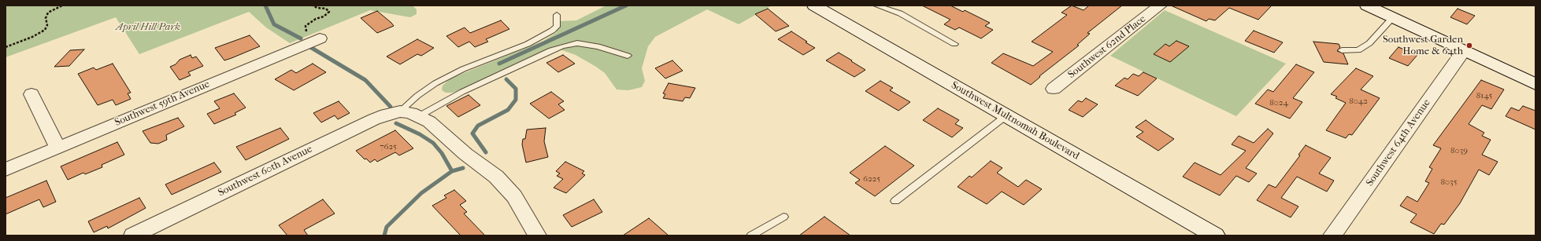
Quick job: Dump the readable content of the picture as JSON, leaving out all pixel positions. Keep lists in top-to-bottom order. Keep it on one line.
{"streets":{"main road":["Southwest Multnomah Boulevard"],"street":["Southwest 62nd Place","Southwest 59th Avenue","Southwest 64th Avenue","Southwest 60th Avenue"]},"parks":["April Hill Park"],"places":["Southwest Garden Home & 64th"],"house_numbers":["8145","8042","8024","7625","8039","6225","8035"]}
